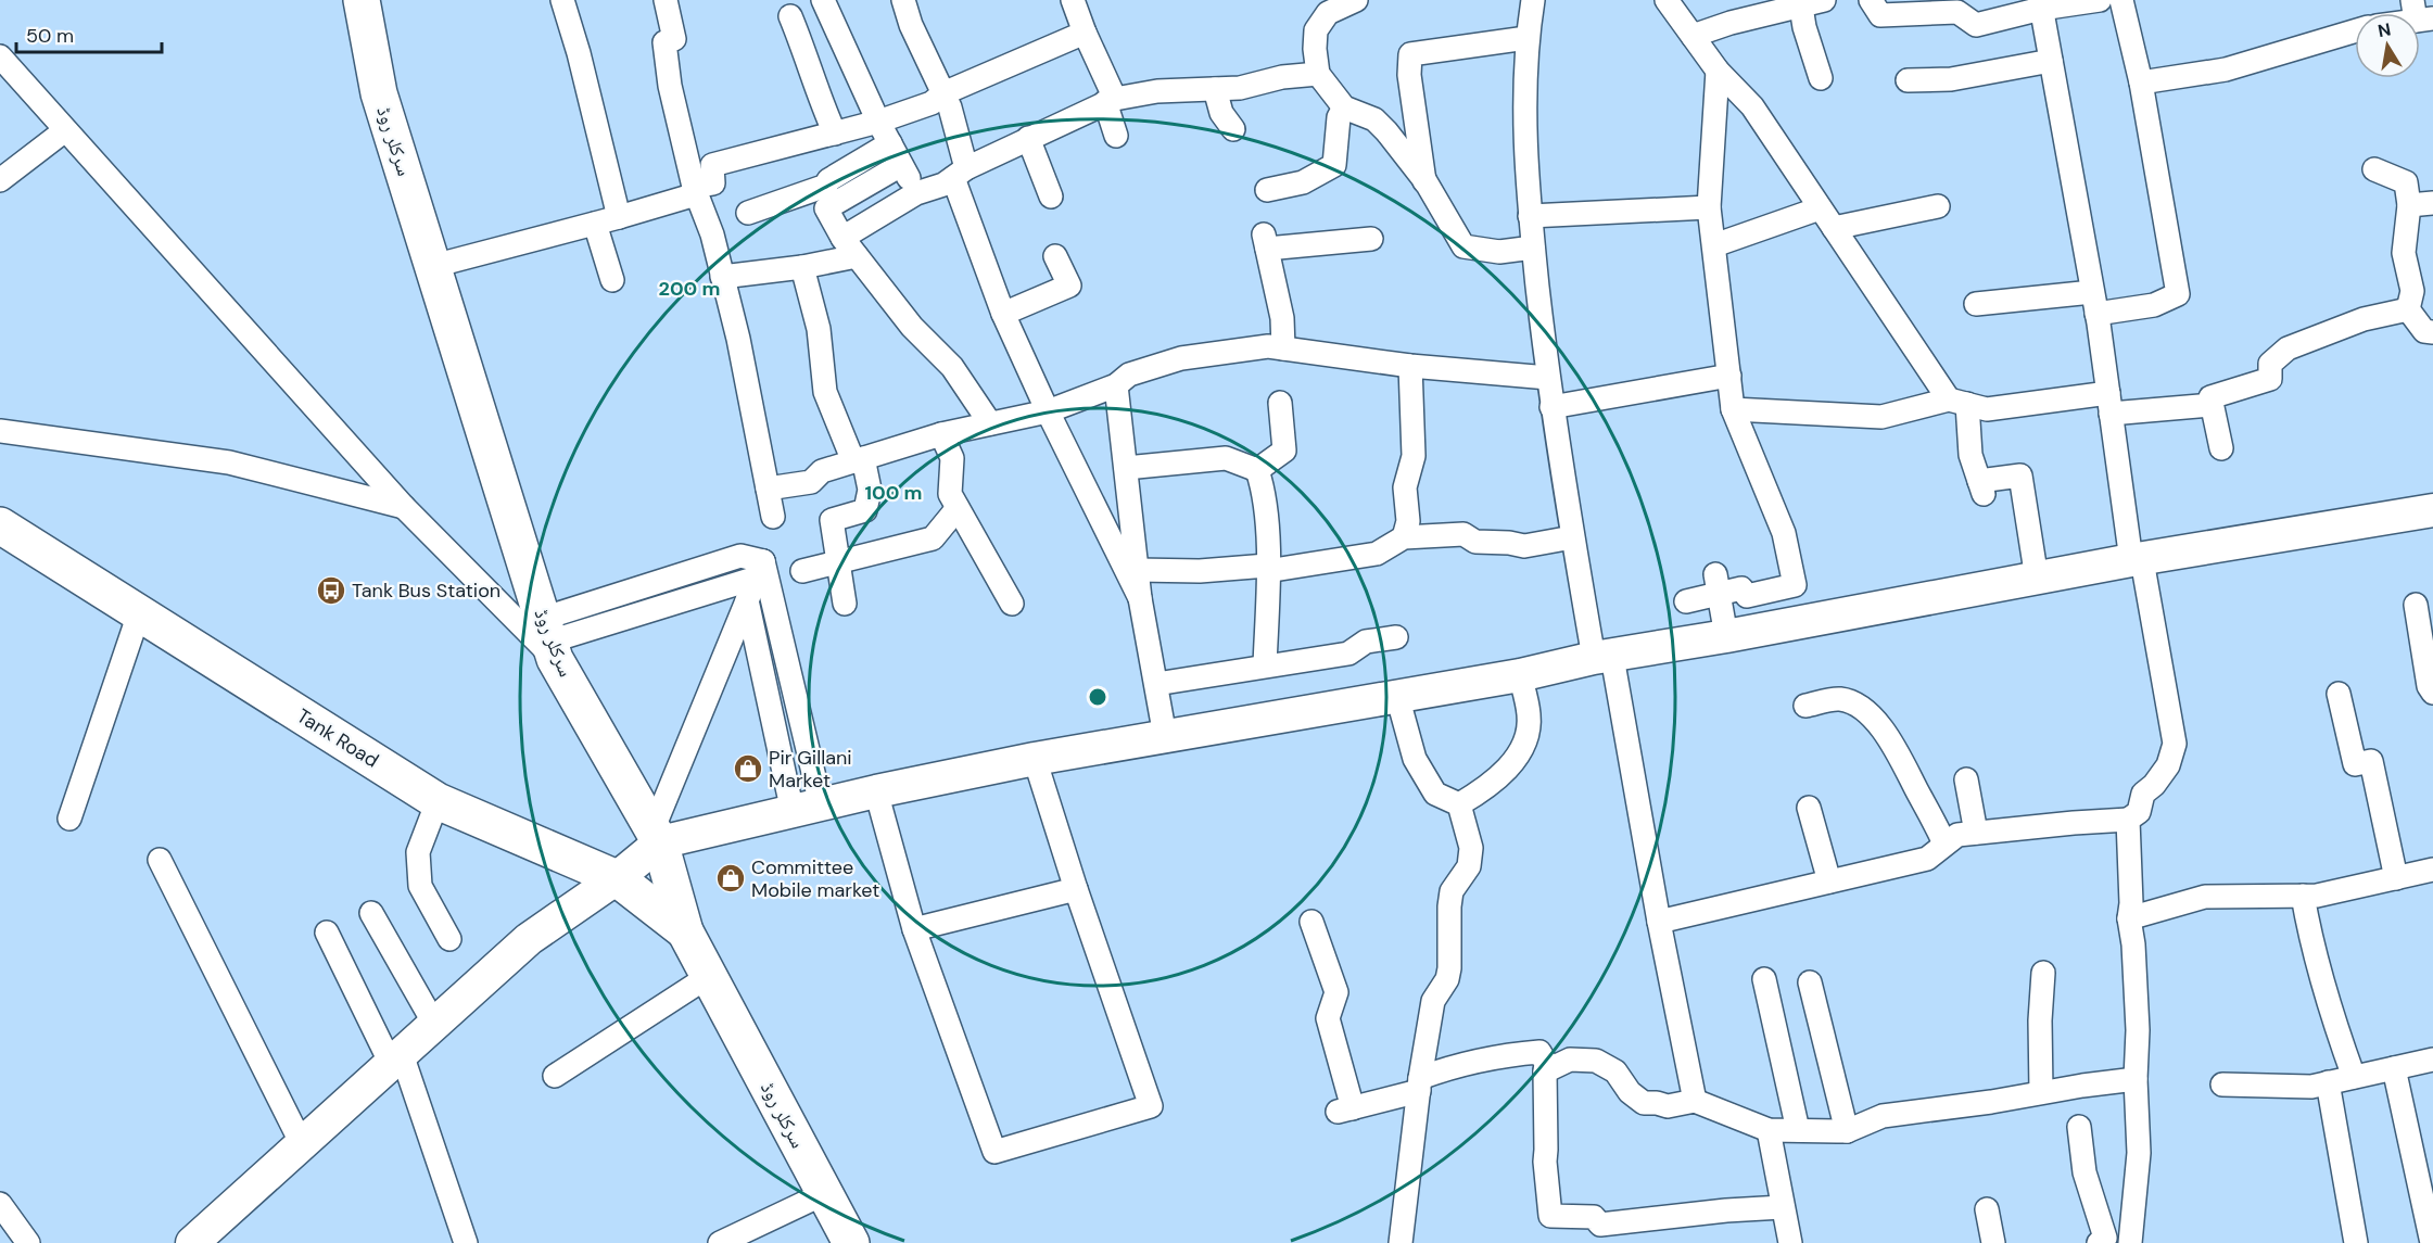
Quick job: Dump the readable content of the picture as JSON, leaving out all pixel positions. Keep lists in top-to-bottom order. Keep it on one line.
{"streets":{"main road":["سرکلر روڈ","Tank Road"]},"crossings":[["سرکلر روڈ","Tank Road"]],"places":{"bus stop":["Tank Bus Station"],"shop":["Pir Gillani Market","Committee Mobile market"]},"scale_bar":"50 m","north":"top","rings":["200 m","100 m"]}
